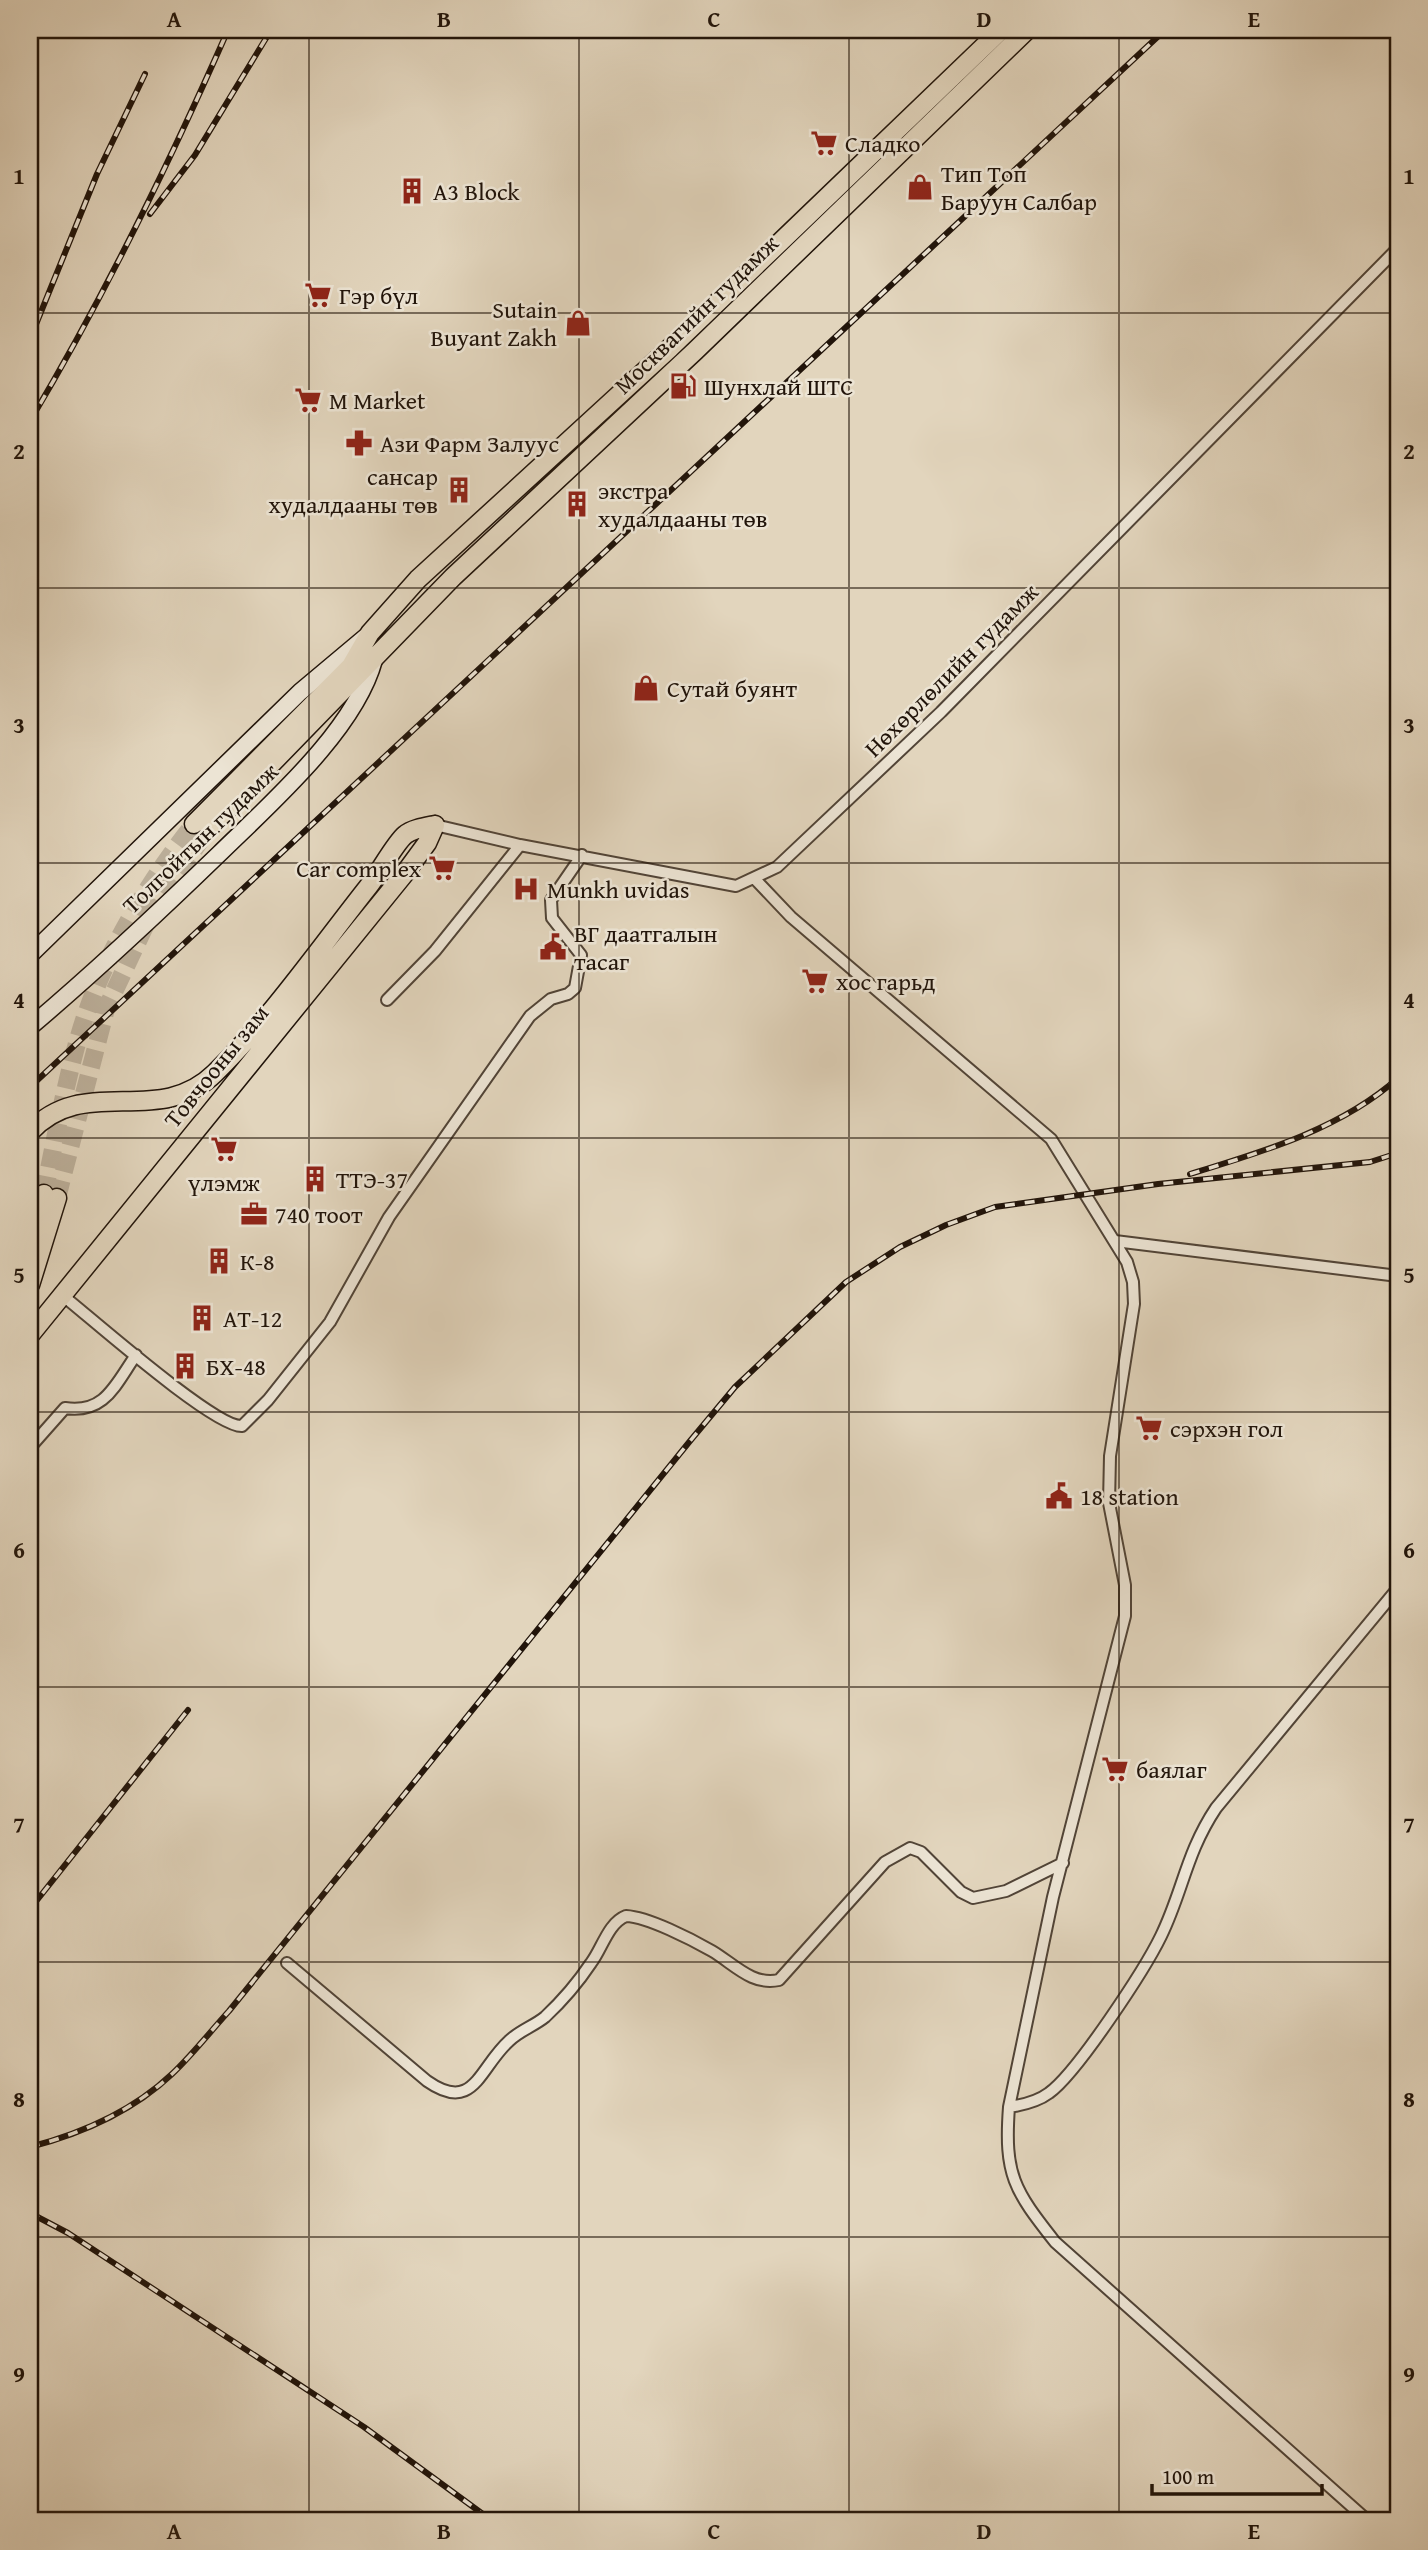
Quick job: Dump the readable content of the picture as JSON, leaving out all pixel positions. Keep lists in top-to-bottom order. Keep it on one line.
{"streets":{"highway":["Москвагийн гудамж","Товчооны зам"],"main road":["Толгойтын гудамж"],"street":["Нөхөрлөлийн гудамж"]},"crossings":[["Москвагийн гудамж","Толгойтын гудамж"],["Нөхөрлөлийн гудамж","Товчооны зам"]],"places":{"supermarket":["Сладко","Гэр бүл","М Market","Car complex","хос гарьд","үлэмж","сэрхэн гол","баялаг"],"shop":["Тип Топ Баруун Салбар","Sutain Buyant Zakh","Сутай буянт"],"building":["A3 Block","сансар худалдааны төв","экстра худалдааны төв","ТТЭ-37","К-8","АТ-12","БХ-48"],"fuel station":["Шунхлай ШТС"],"pharmacy":["Ази Фарм Залуус"],"hospital":["Munkh uvidas"],"public building":["ВГ даатгалын тасаг","18 station"],"office":["740 тоот"]},"scale_bar":"100 m","grid":{"columns":["A","B","C","D","E"],"rows":["1","2","3","4","5","6","7","8","9"]}}
